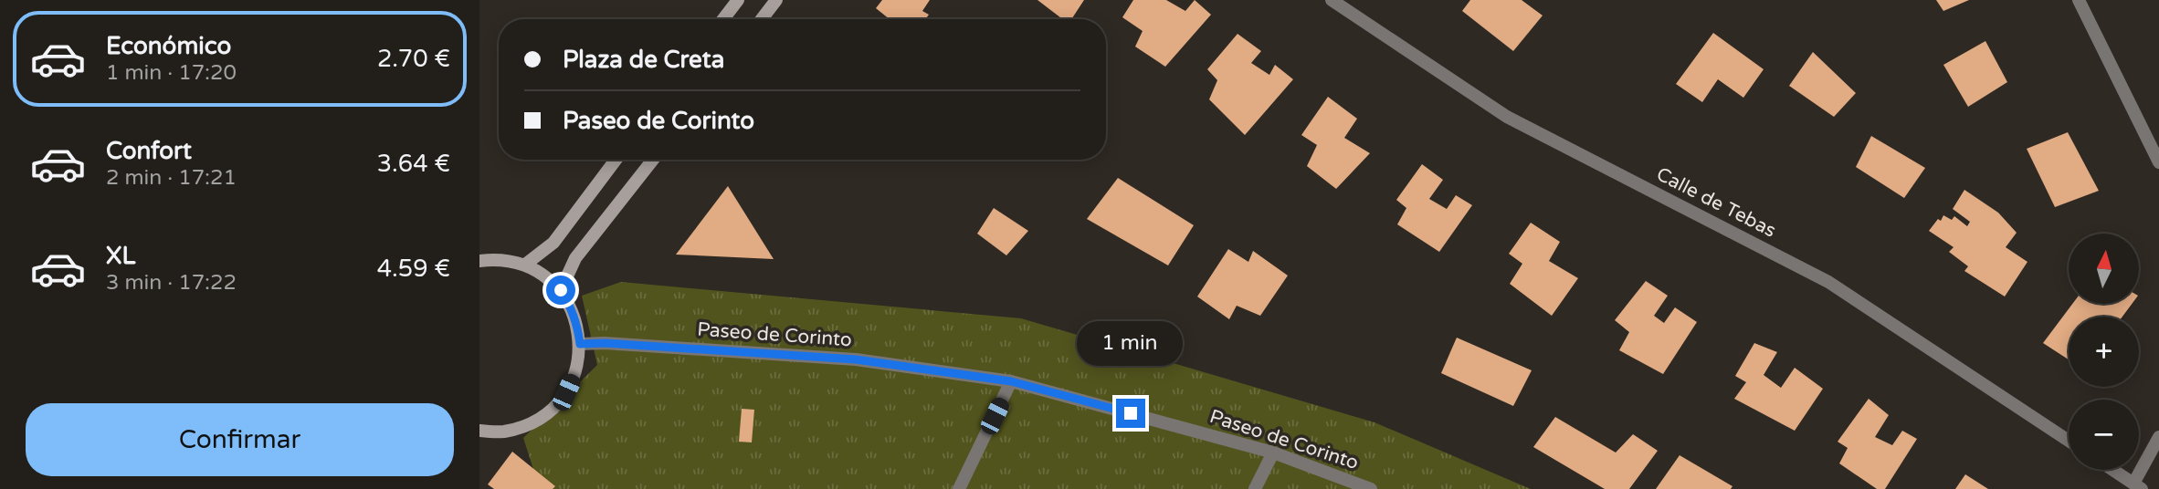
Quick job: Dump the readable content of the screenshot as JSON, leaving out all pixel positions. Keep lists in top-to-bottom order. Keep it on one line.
{"streets":{"street":["Calle de Tebas","Paseo de Corinto"]},"north":"top","page":{"list":[{"name":"Económico","note":"1 min · 17:20","value":"2.70 €"},{"name":"Confort","note":"2 min · 17:21","value":"3.64 €"},{"name":"XL","note":"3 min · 17:22","value":"4.59 €"}],"banner":["Plaza de Creta","Paseo de Corinto"],"map_buttons":["+","−"],"bubble":"1 min","buttons":"Confirmar"}}
